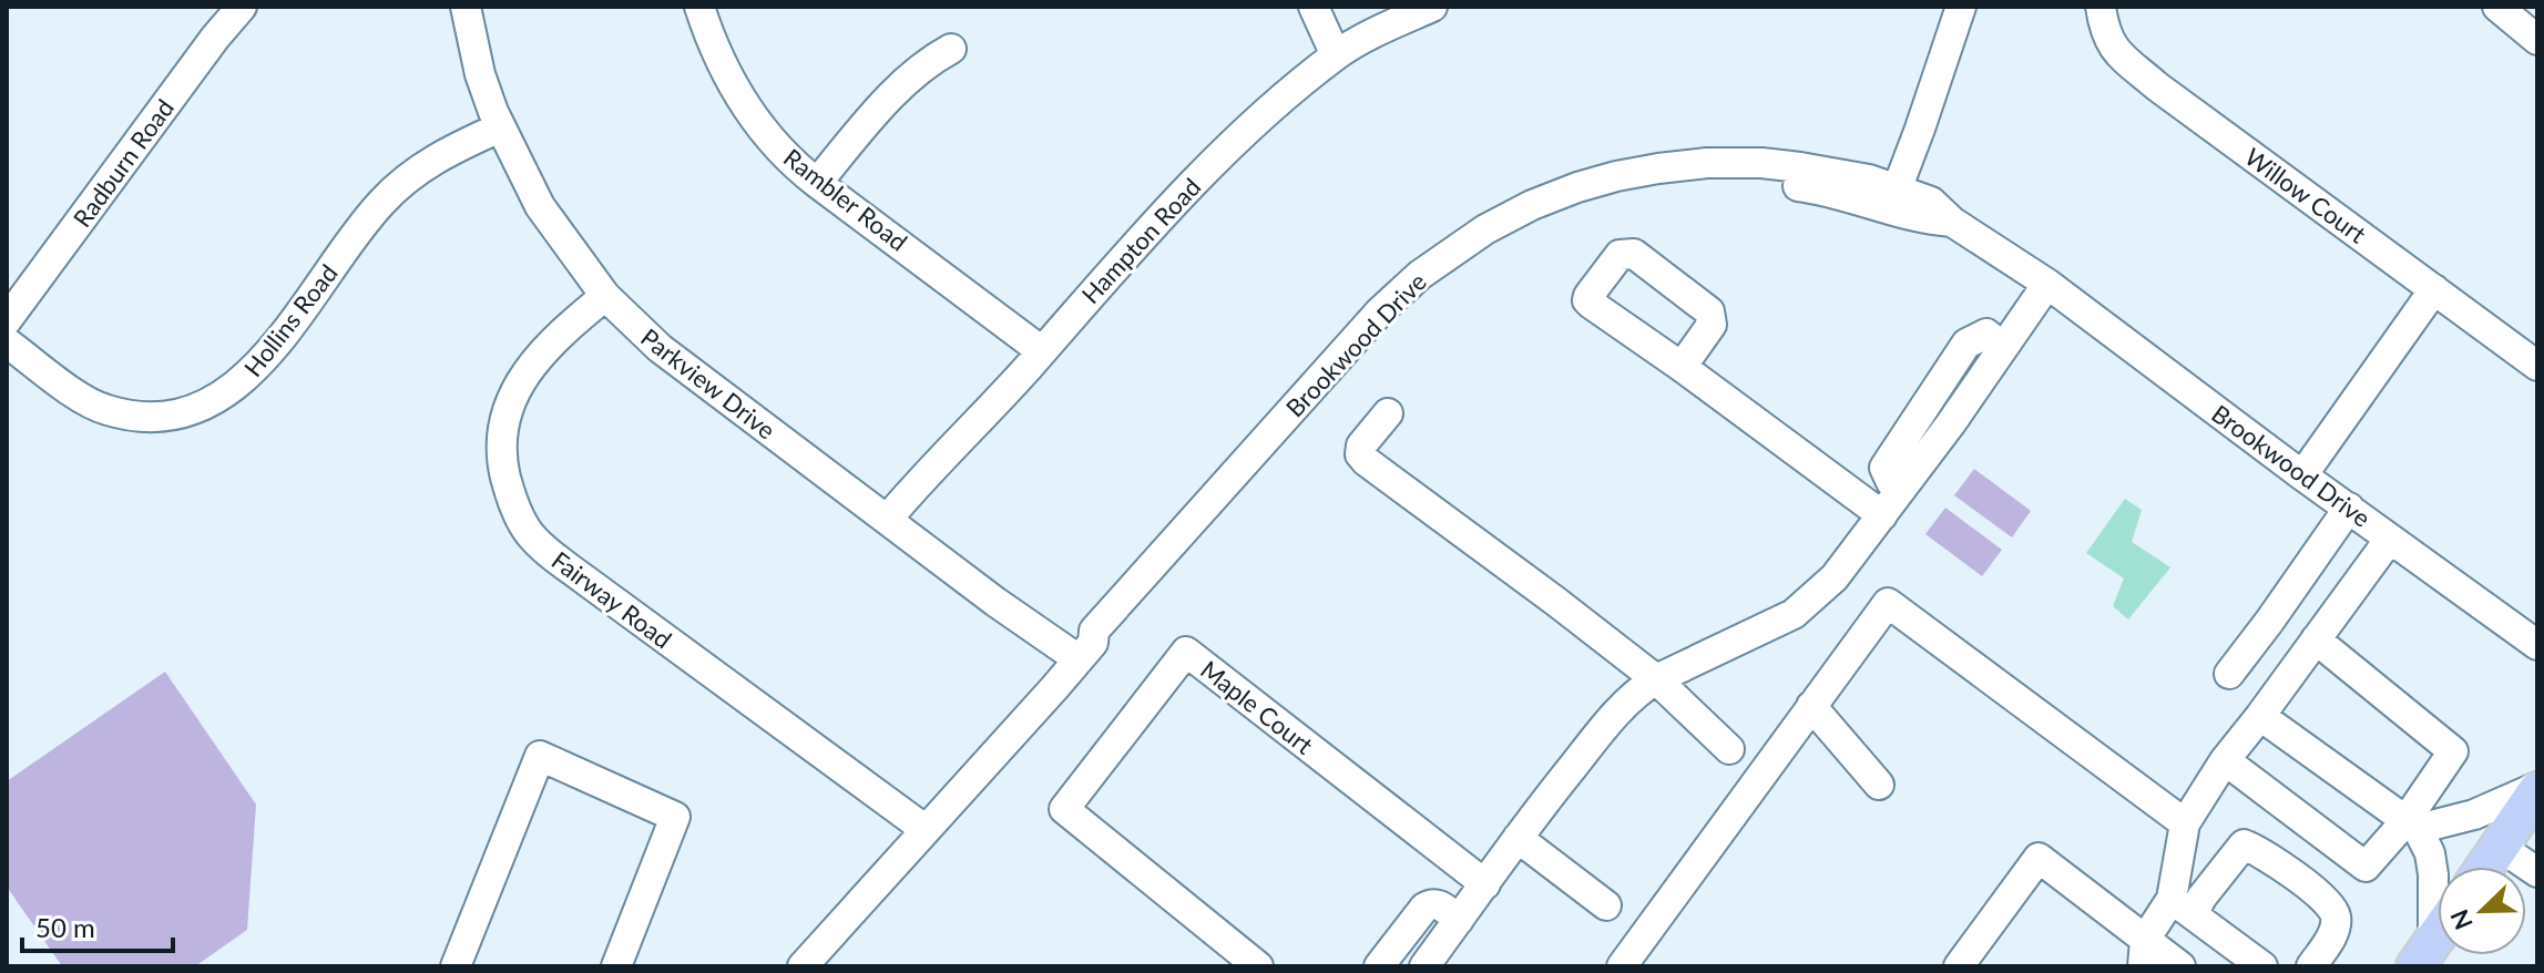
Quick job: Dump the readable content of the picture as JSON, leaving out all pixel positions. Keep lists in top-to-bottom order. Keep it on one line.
{"streets":{"street":["Radburn Road","Willow Court","Rambler Road","Hampton Road","Hollins Road","Brookwood Drive","Parkview Drive","Fairway Road","Maple Court"]},"crossings":[["Rambler Road","Hampton Road"],["Hampton Road","Parkview Drive"],["Hollins Road","Parkview Drive"],["Brookwood Drive","Parkview Drive"],["Brookwood Drive","Fairway Road"],["Parkview Drive","Fairway Road"]],"scale_bar":"50 m","north":"bottom left"}
